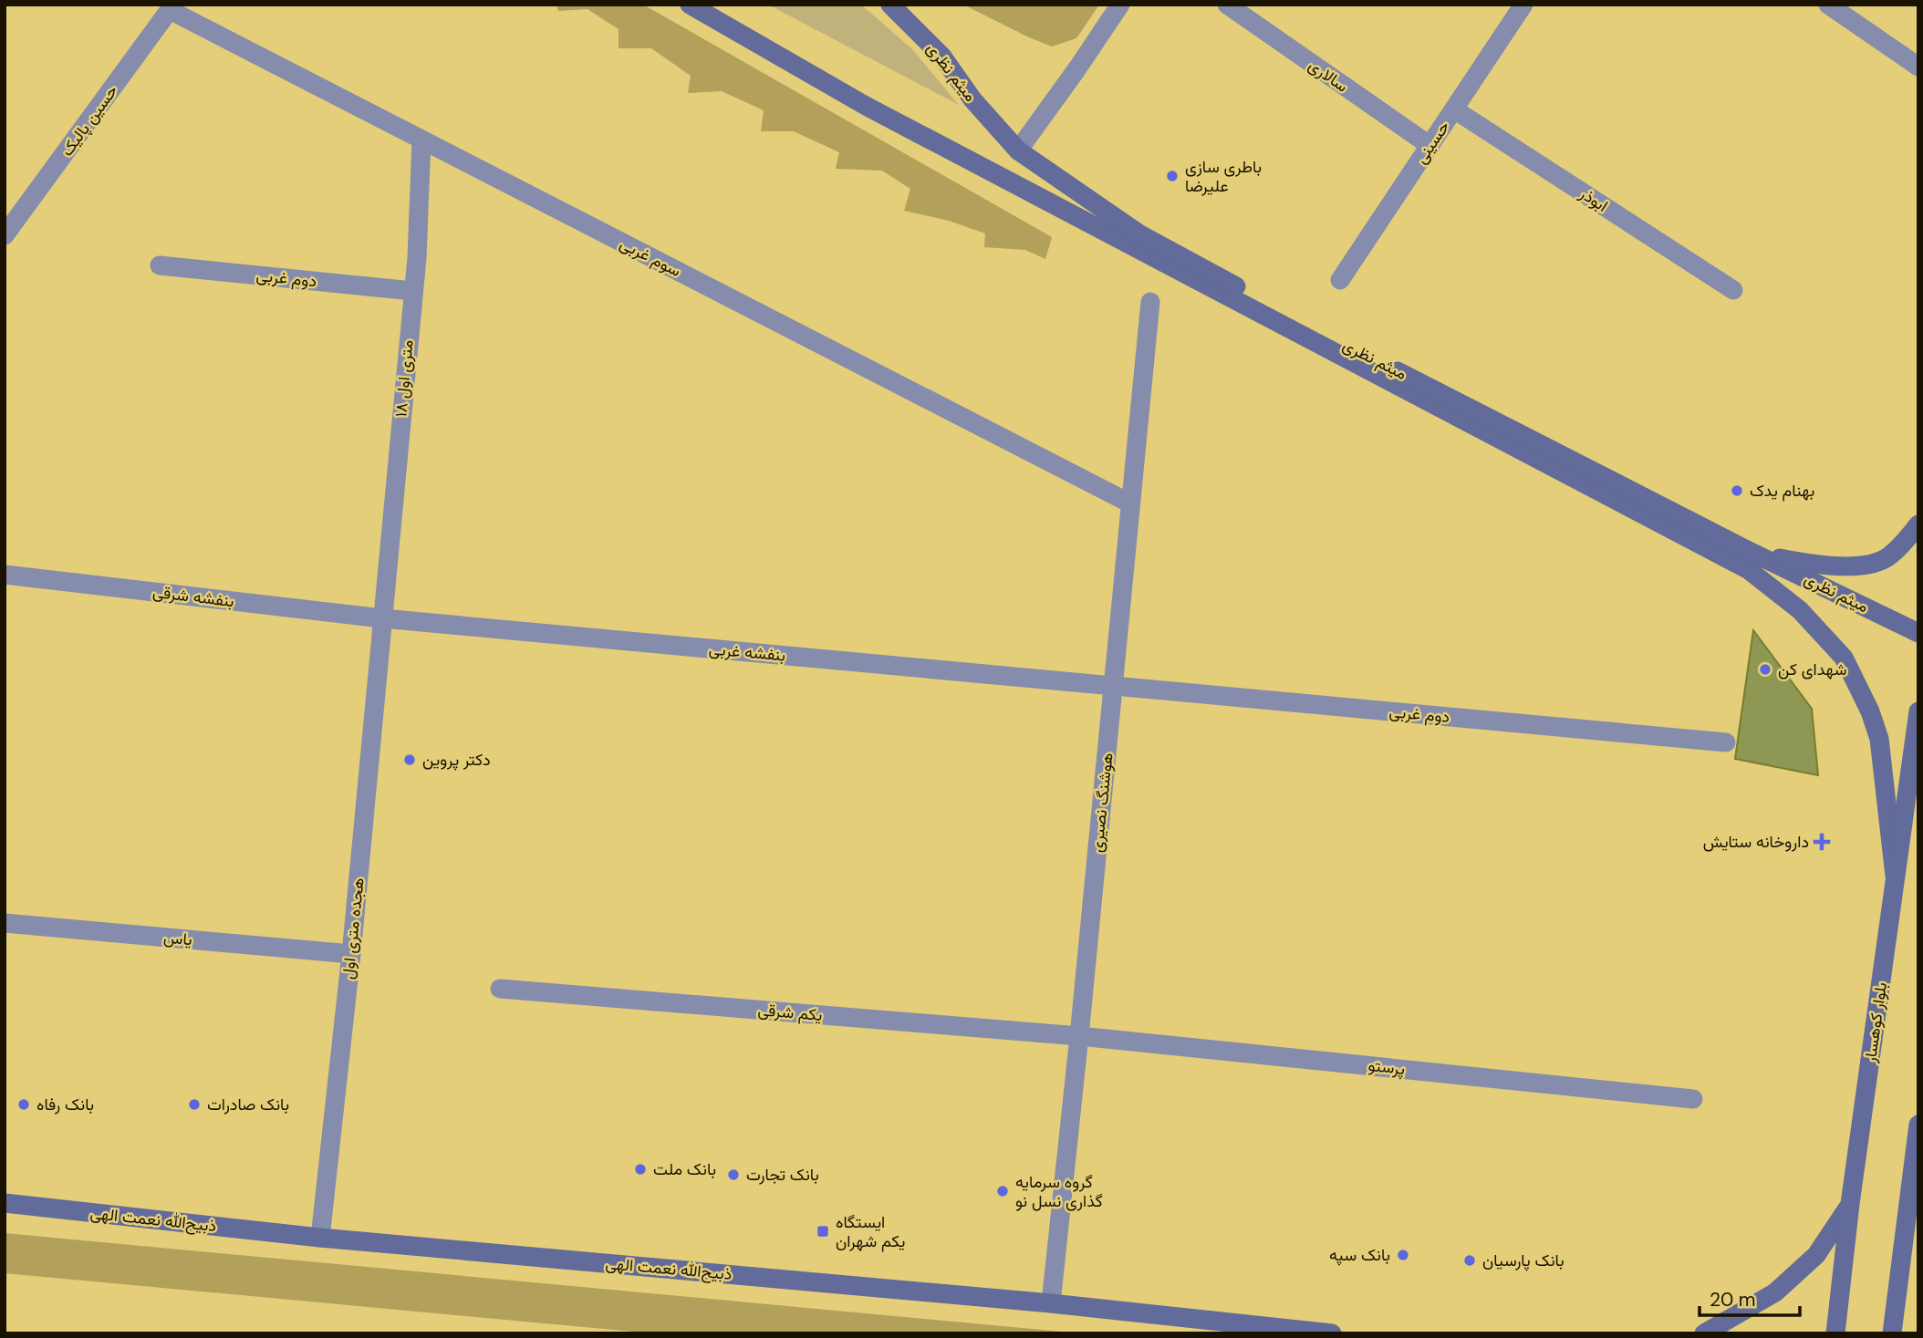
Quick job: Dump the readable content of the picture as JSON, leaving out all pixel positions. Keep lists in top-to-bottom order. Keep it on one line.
{"streets":{"main road":["میثم نظری","بلوار کوهسار","ذبیح‌الله نعمت الهی"],"street":["سالاری","حسین پالیک","حسینی","ابوذر","سوم غربی","دوم غربی","۱۸ متری اول","بنفشه شرقی","بنفشه غربی","هوشنگ نصیری","هجده متری اول","یاس","یکم شرقی","پرستو"]},"crossings":[["سالاری","حسینی"],["حسین پالیک","سوم غربی"],["حسینی","ابوذر"],["سوم غربی","۱۸ متری اول"],["سوم غربی","هوشنگ نصیری"],["دوم غربی","۱۸ متری اول"],["دوم غربی","بنفشه غربی"],["دوم غربی","هوشنگ نصیری"],["۱۸ متری اول","بنفشه شرقی"],["۱۸ متری اول","بنفشه غربی"],["۱۸ متری اول","هجده متری اول"],["بنفشه شرقی","بنفشه غربی"],["بنفشه شرقی","هجده متری اول"],["بنفشه غربی","هوشنگ نصیری"],["بنفشه غربی","هجده متری اول"],["هوشنگ نصیری","یکم شرقی"],["هوشنگ نصیری","پرستو"],["هوشنگ نصیری","ذبیح‌الله نعمت الهی"],["هجده متری اول","یاس"],["هجده متری اول","ذبیح‌الله نعمت الهی"],["یکم شرقی","پرستو"]],"places":{"other":["باطری سازی علیرضا","بهنام یدک","شهدای کن","دکتر پروین","بانک رفاه","بانک صادرات","بانک ملت","بانک تجارت","گروه سرمایه گذاری نسل نو","بانک سپه","بانک پارسیان"],"health":["داروخانه ستایش"],"transit":["ایستگاه یکم شهران"]},"scale_bar":"20 m"}
